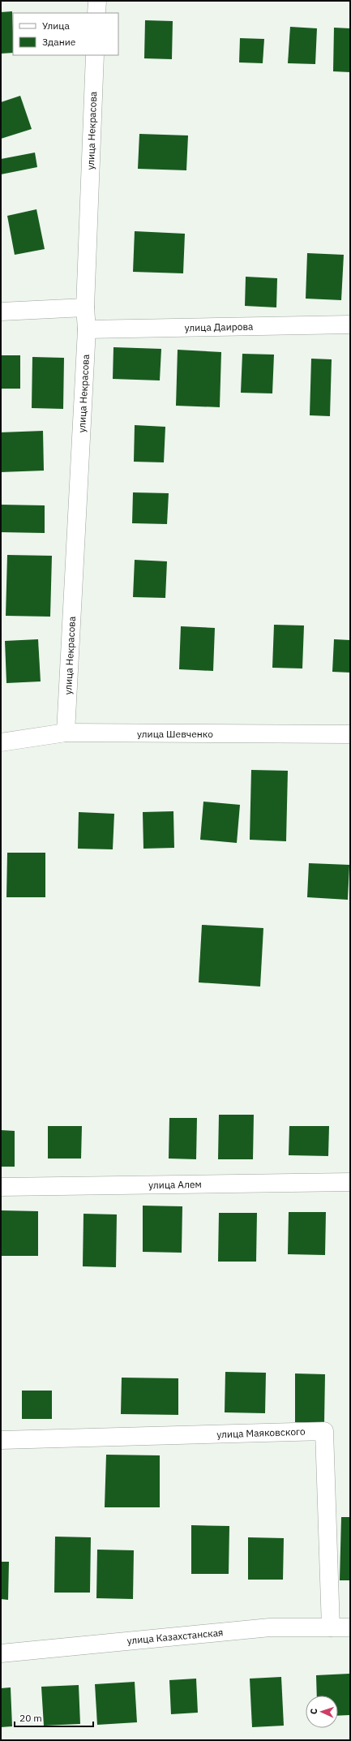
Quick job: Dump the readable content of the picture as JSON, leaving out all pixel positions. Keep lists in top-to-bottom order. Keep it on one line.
{"streets":{"street":["улица Некрасова","улица Даирова","улица Шевченко","улица Алем","улица Маяковского","улица Казахстанская"]},"crossings":[["улица Некрасова","улица Даирова"],["улица Некрасова","улица Шевченко"],["улица Маяковского","улица Казахстанская"]],"legend":["Улица","Здание"],"scale_bar":"20 m","north":"left"}
